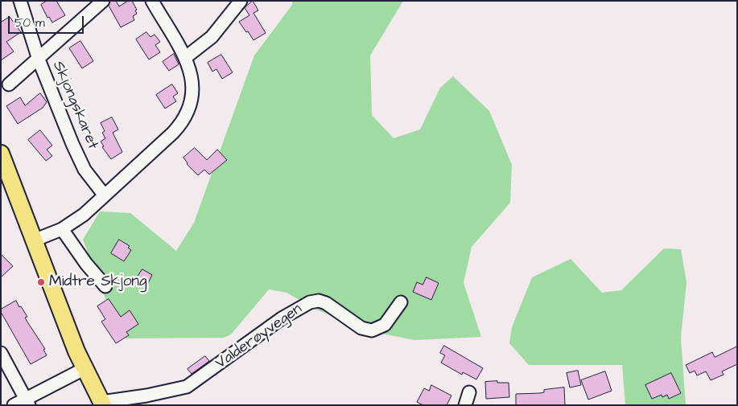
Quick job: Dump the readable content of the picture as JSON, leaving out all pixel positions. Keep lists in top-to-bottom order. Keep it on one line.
{"streets":{"main road":["Valderøyvegen"],"street":["Skjongskaret"]},"places":["Midtre Skjong"],"scale_bar":"50 m"}
